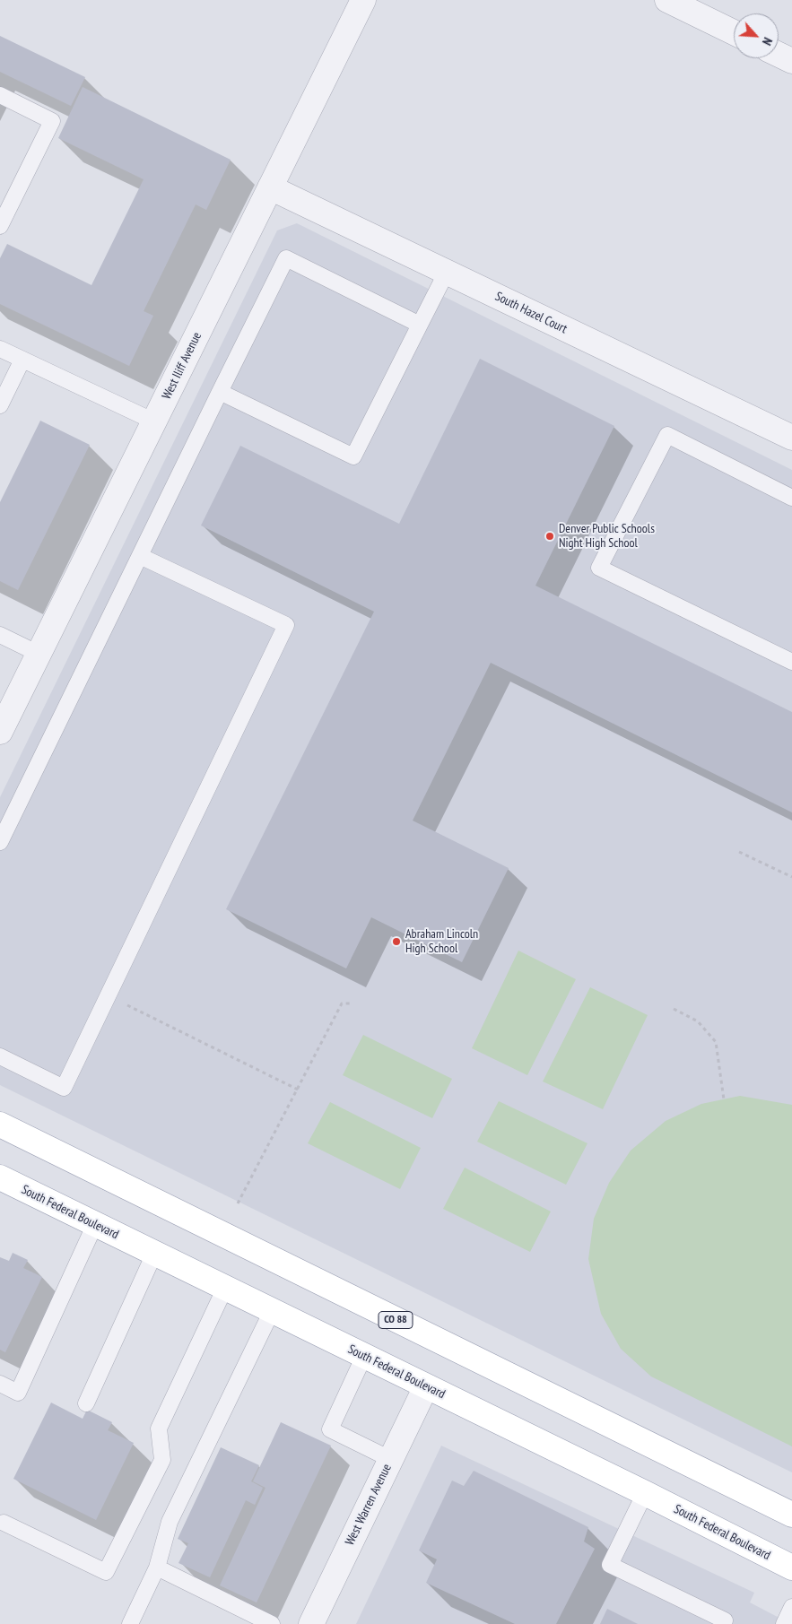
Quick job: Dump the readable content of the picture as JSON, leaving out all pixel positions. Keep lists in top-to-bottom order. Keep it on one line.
{"streets":{"main road":["South Federal Boulevard","CO 88"],"street":["South Hazel Court","West Iliff Avenue","West Warren Avenue"]},"crossings":[["South Hazel Court","West Iliff Avenue"],["South Federal Boulevard","West Warren Avenue"]],"places":["Denver Public Schools Night High School","Abraham Lincoln High School"],"north":"bottom right"}
